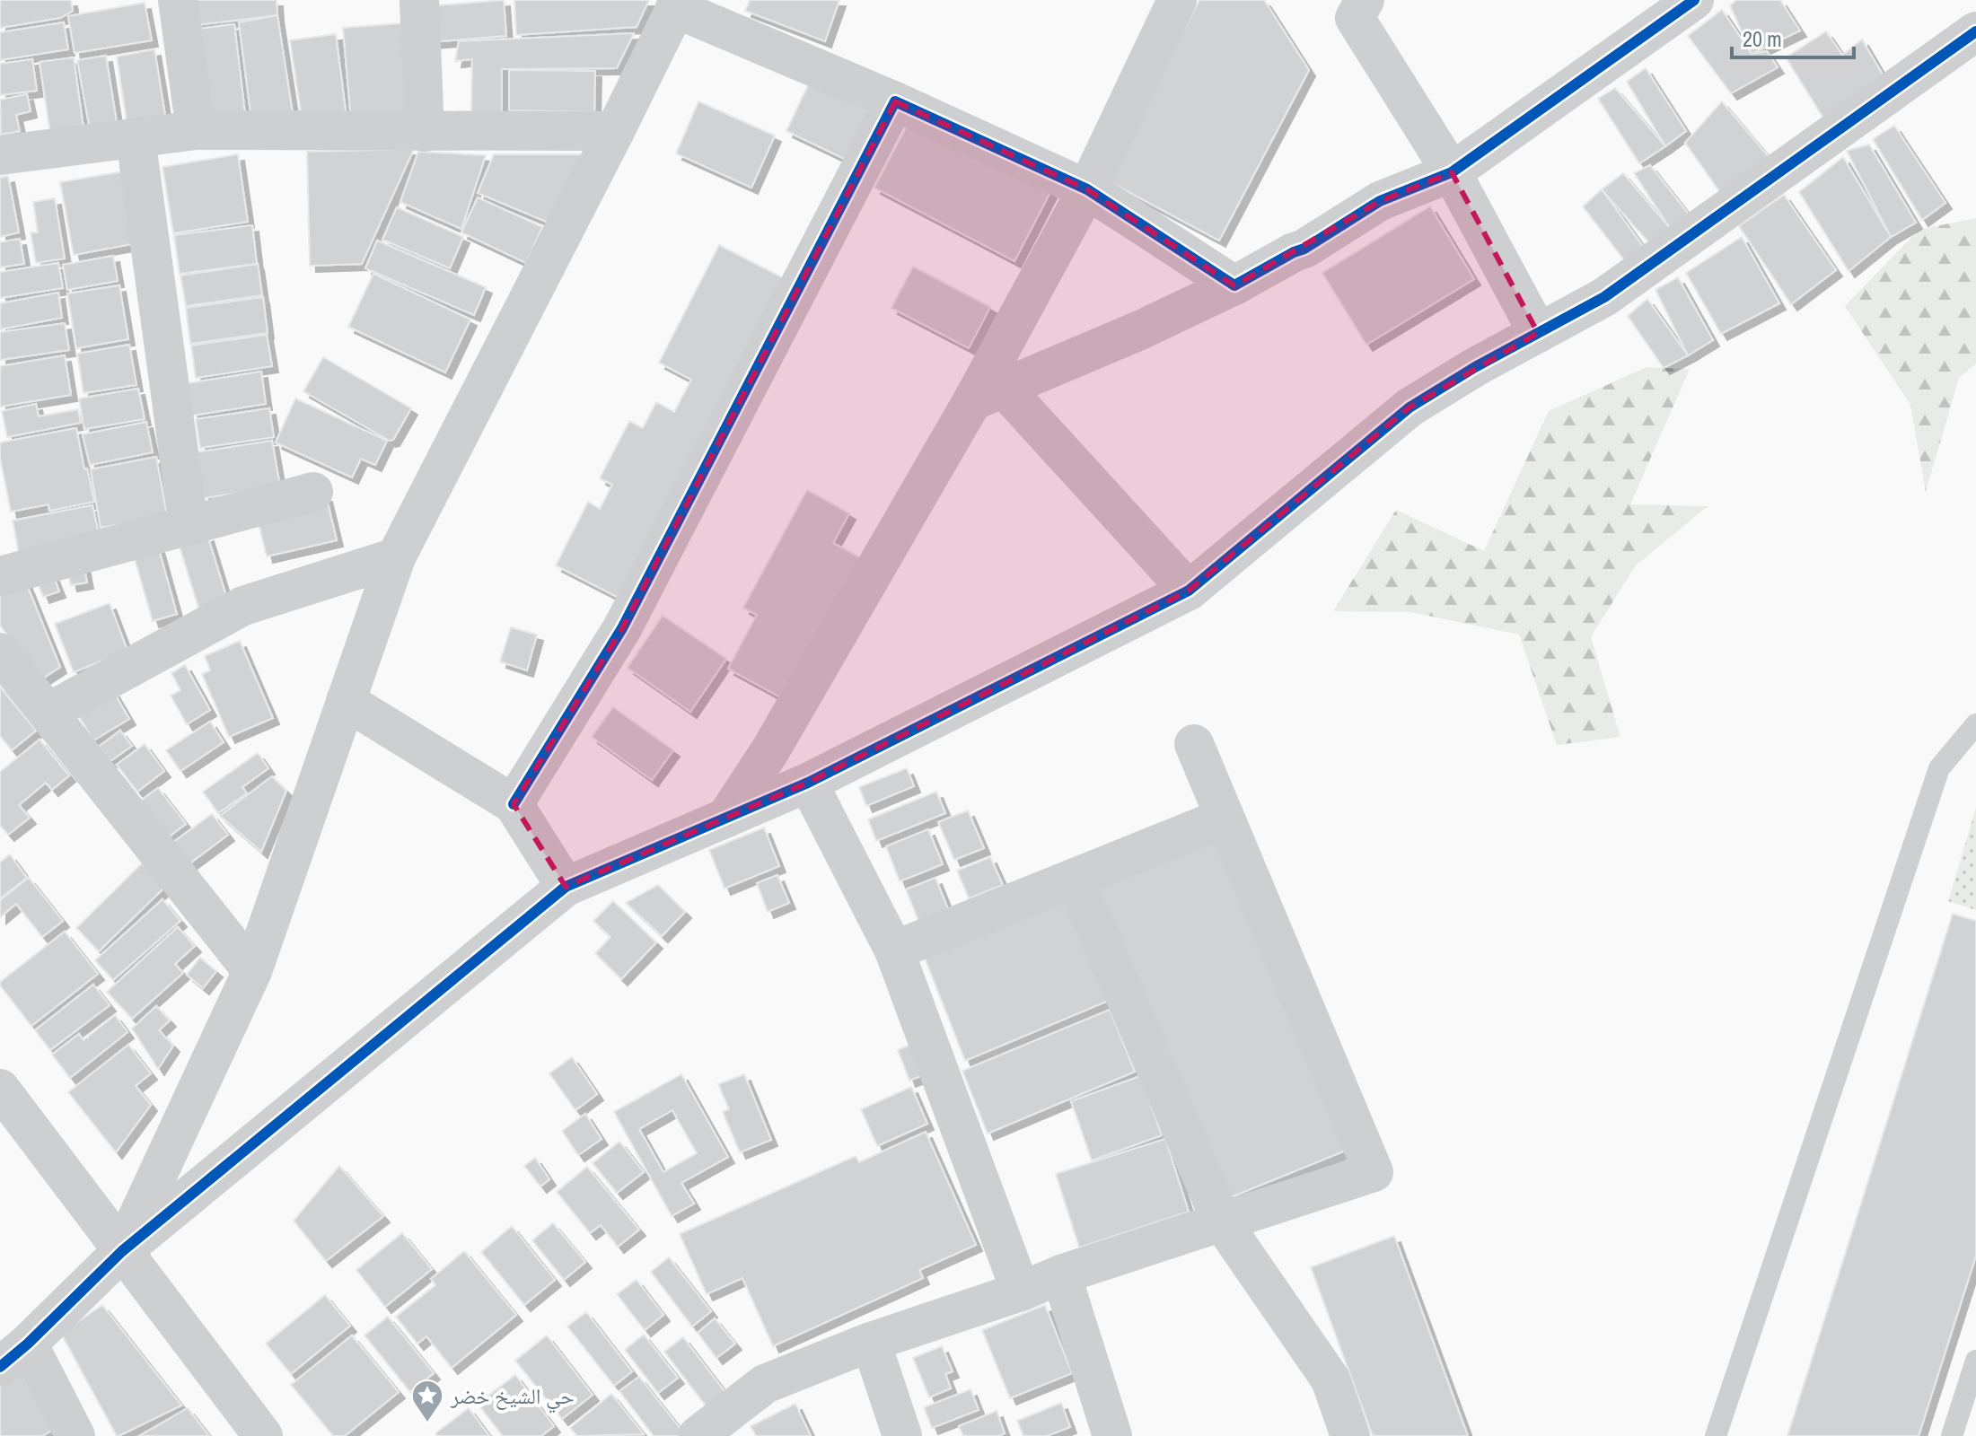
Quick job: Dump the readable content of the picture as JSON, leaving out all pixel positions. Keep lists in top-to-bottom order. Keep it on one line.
{"places":{"place":["حي الشيخ خضر"]},"scale_bar":"20 m"}
